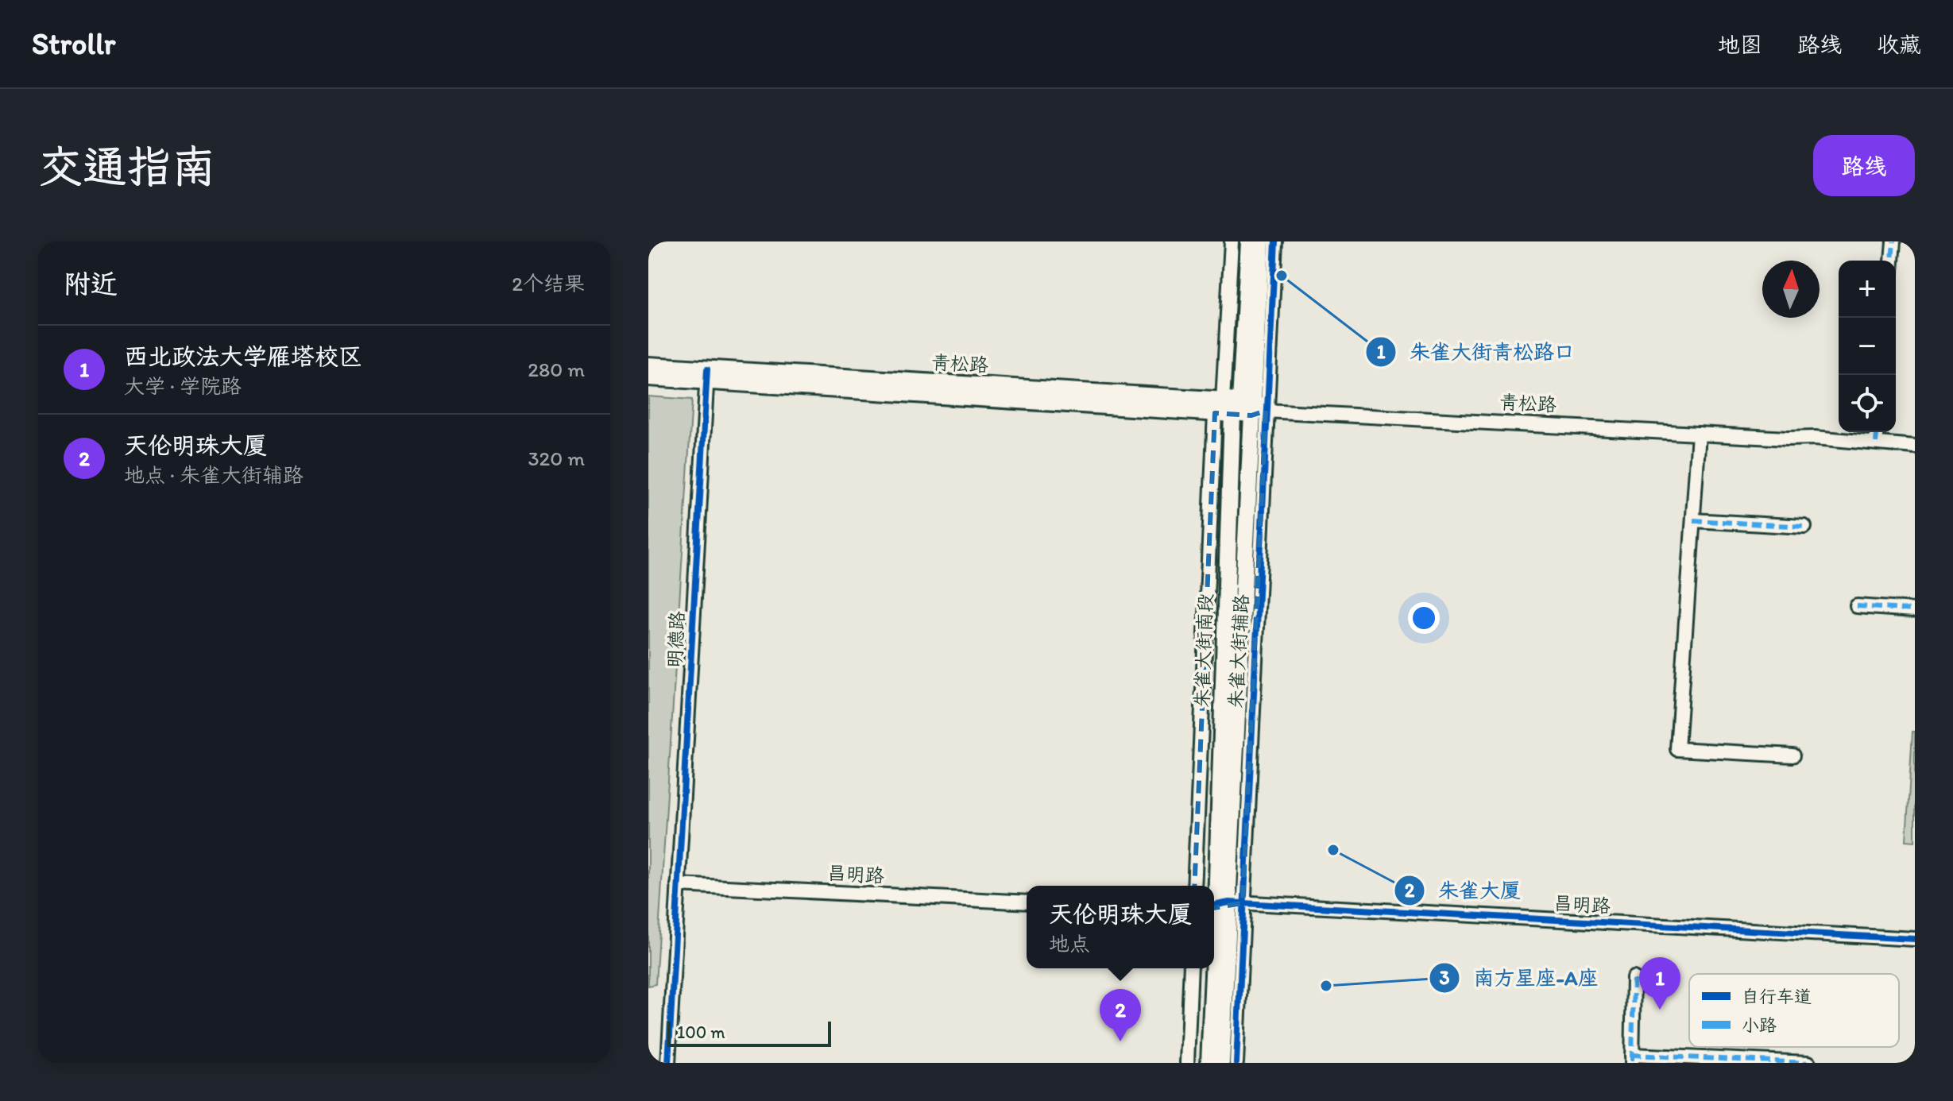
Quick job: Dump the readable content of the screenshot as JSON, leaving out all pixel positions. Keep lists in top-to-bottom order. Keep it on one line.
{"streets":{"main road":["青松路","朱雀大街南段"],"street":["明德路","朱雀大街辅路","昌明路"]},"crossings":[["青松路","明德路"],["青松路","朱雀大街南段"],["青松路","朱雀大街辅路"],["明德路","昌明路"],["朱雀大街南段","朱雀大街辅路"],["朱雀大街南段","昌明路"]],"places":["朱雀大街青松路口","朱雀大厦","南方星座-A座"],"legend":["自行车道","小路"],"scale_bar":"100 m","north":"top","page":{"header":"Strollr","nav":["地图","路线","收藏"],"buttons":"路线","title":"交通指南","heading":["附近","2个结果"],"map_buttons":["+","−"],"list":[{"mark":"1","name":"西北政法大学雁塔校区","note":"大学 · 学院路","value":"280 m"},{"mark":"2","name":"天伦明珠大厦","note":"地点 · 朱雀大街辅路","value":"320 m"}],"popup":["天伦明珠大厦","地点"],"pins":["1","2"],"scale":"100 m"}}
